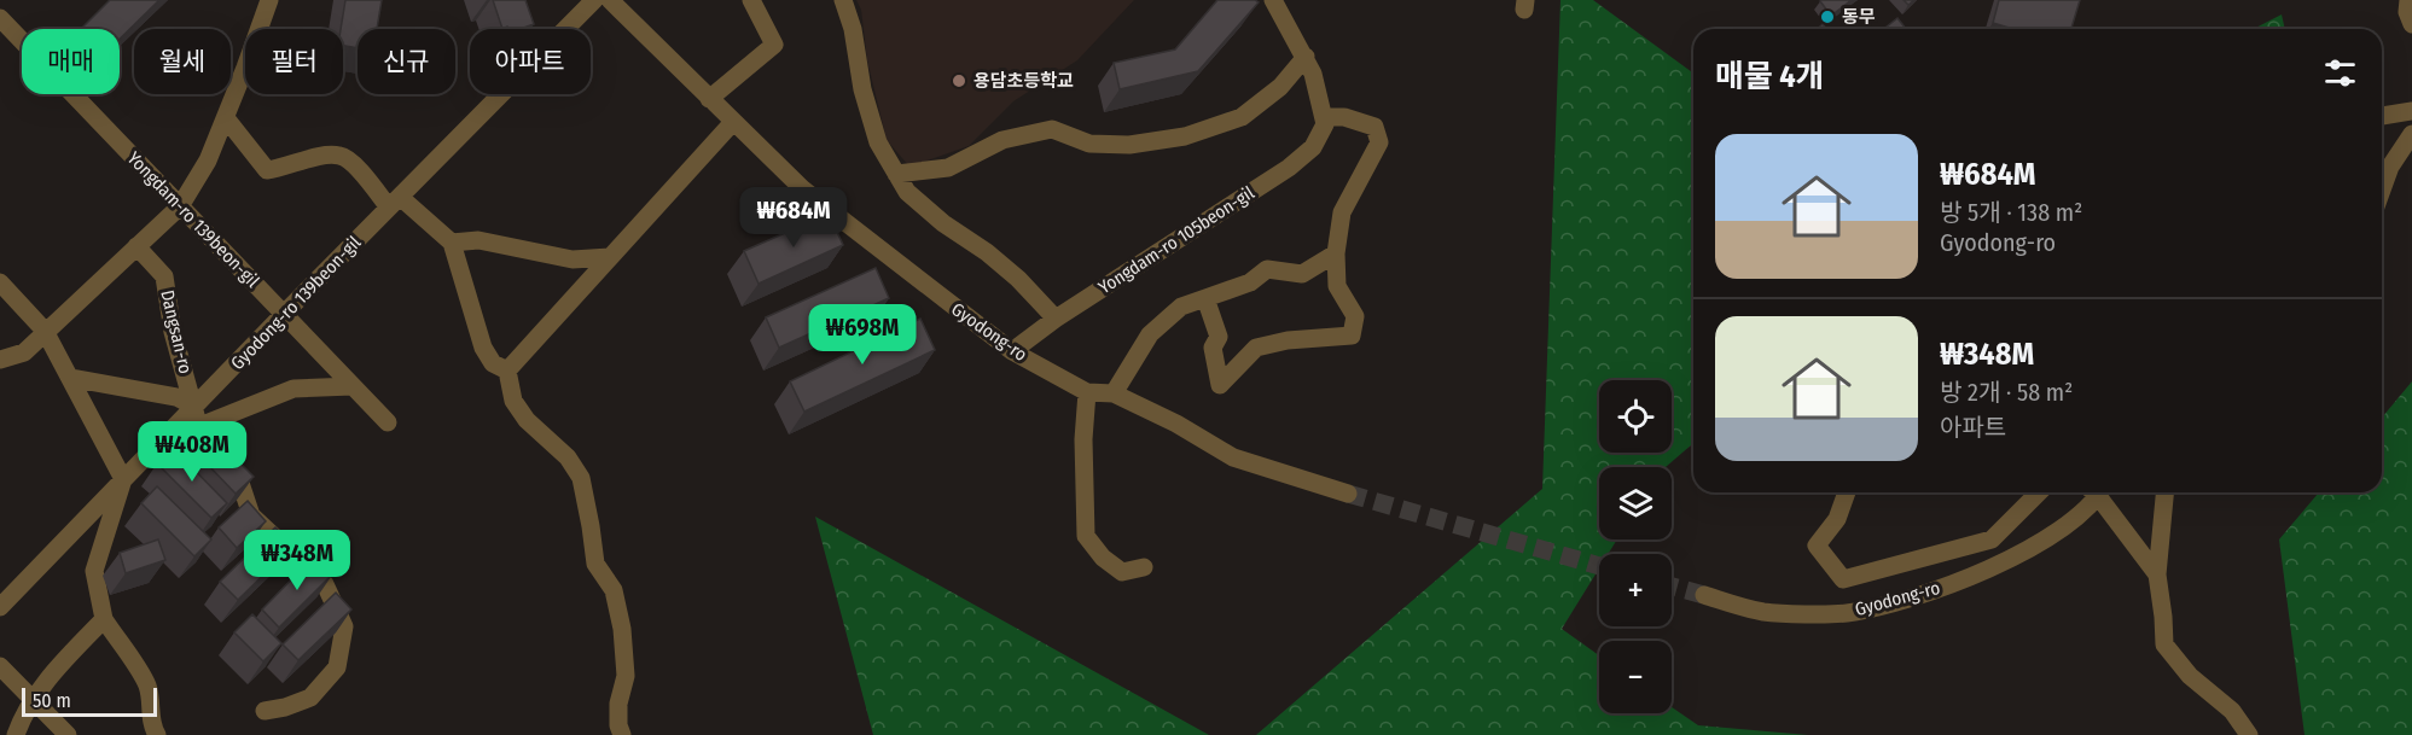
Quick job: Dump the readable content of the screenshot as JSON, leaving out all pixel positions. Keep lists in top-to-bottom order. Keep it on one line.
{"streets":{"street":["Yongdam-ro 139beon-gil","Yongdam-ro 105beon-gil","Gyodong-ro 139beon-gil","Dangsan-ro","Gyodong-ro"]},"crossings":[["Yongdam-ro 139beon-gil","Gyodong-ro 139beon-gil"],["Yongdam-ro 105beon-gil","Gyodong-ro"],["Gyodong-ro 139beon-gil","Dangsan-ro"]],"places":["동무","용담초등학교"],"scale_bar":"50 m","page":{"chip":["매매","월세","필터","신규","아파트"],"heading":"매물 4개","list":[{"name":"₩684M","note":"방 5개 · 138 m² · Gyodong-ro"},{"name":"₩348M","note":"방 2개 · 58 m² · 아파트"}],"price":["₩684M","₩698M","₩408M","₩348M"],"map_buttons":["+","−"],"scale":"50 m"}}
